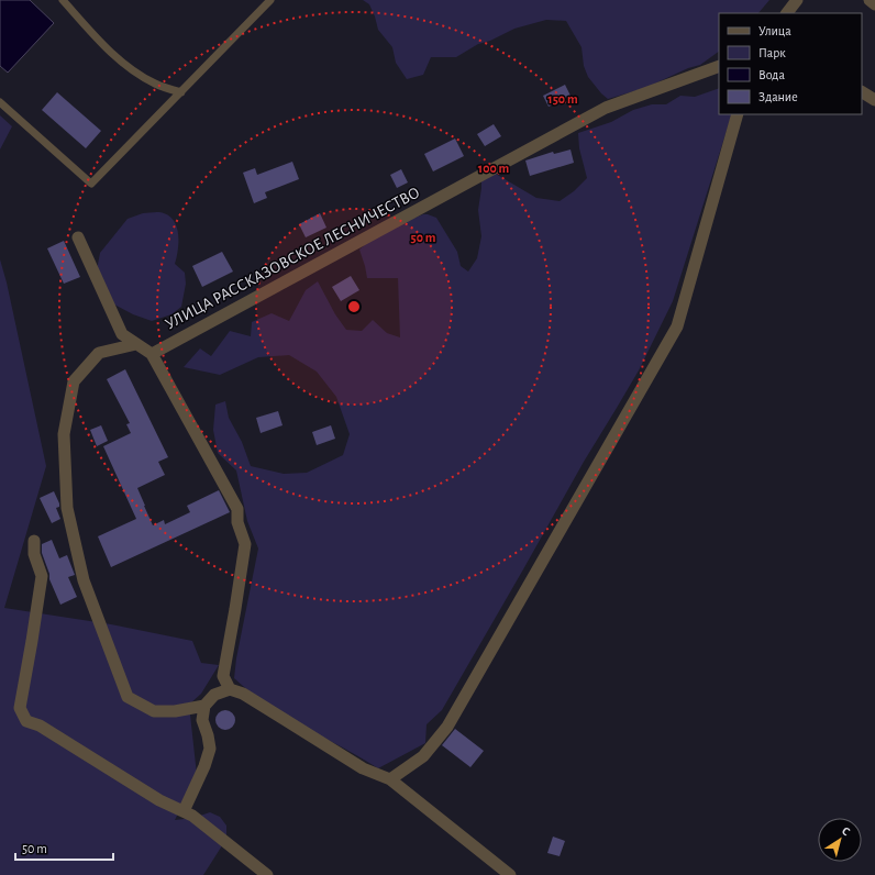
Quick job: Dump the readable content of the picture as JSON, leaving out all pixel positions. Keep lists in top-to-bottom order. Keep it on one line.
{"streets":{"street":["УЛИЦА РАССКАЗОВСКОЕ ЛЕСНИЧЕСТВО"]},"legend":["Улица","Парк","Вода","Здание"],"scale_bar":"50 m","north":"top right","rings":["150 m","100 m","50 m"]}
